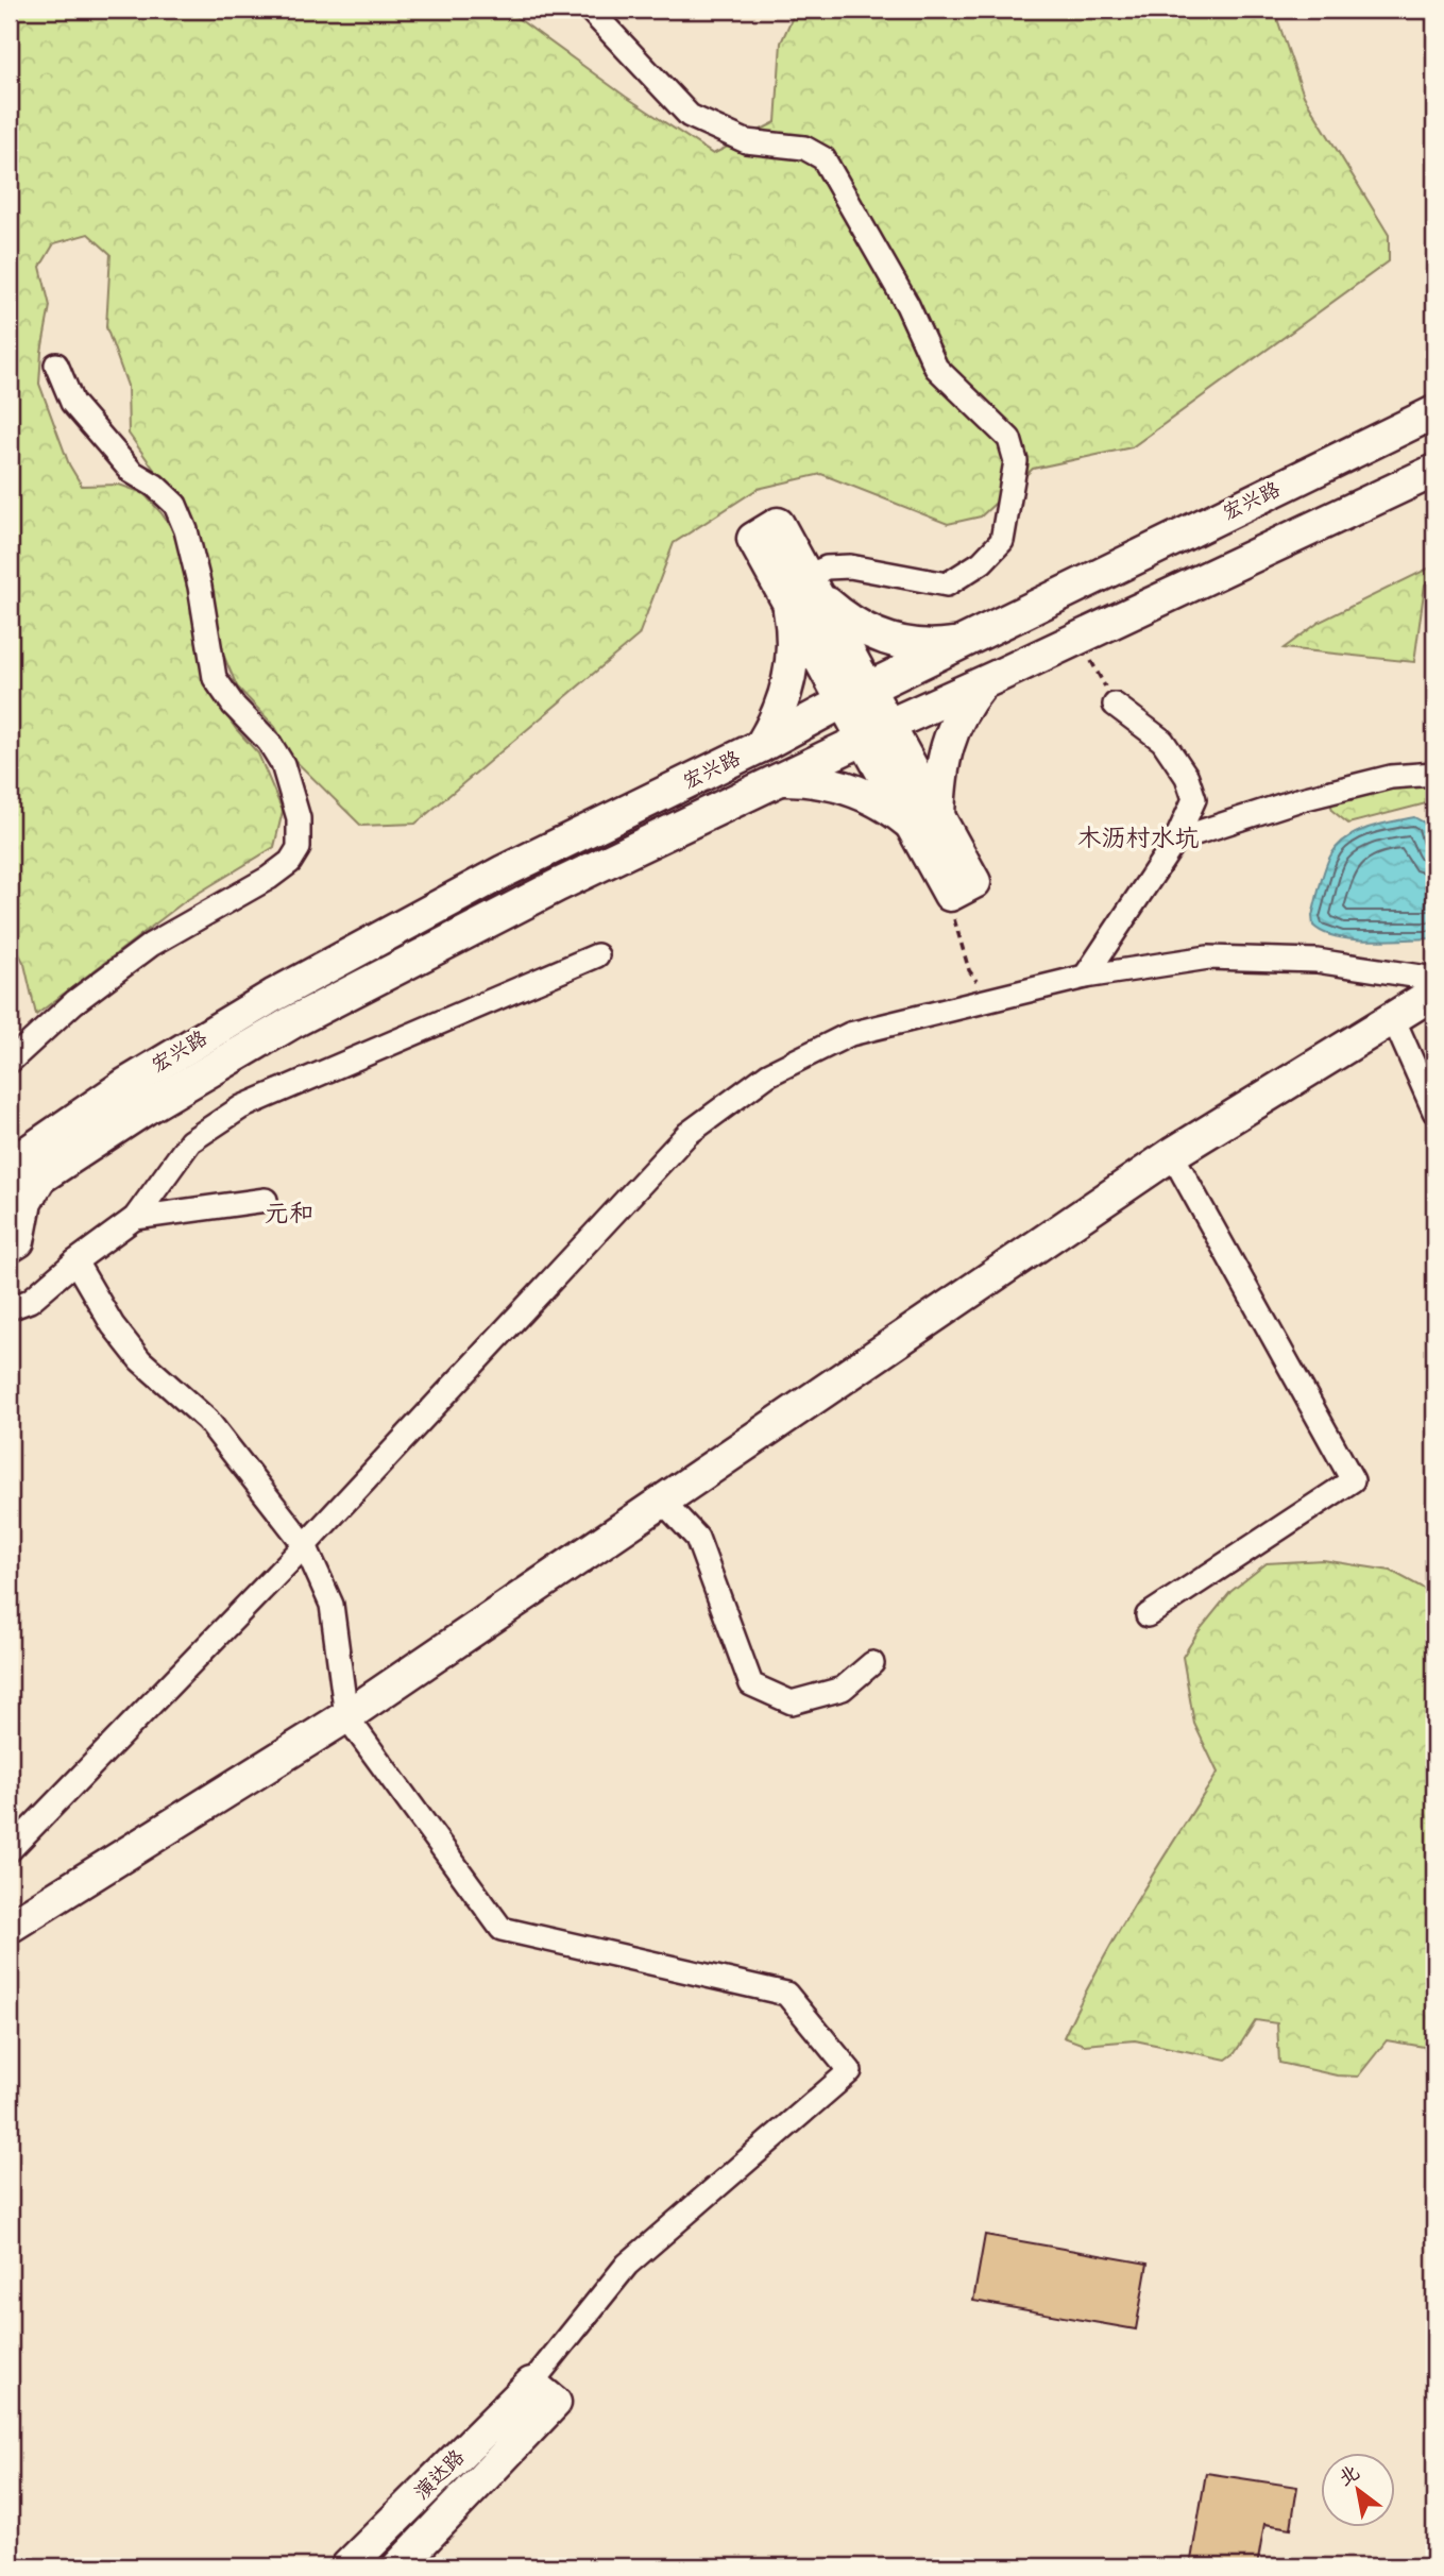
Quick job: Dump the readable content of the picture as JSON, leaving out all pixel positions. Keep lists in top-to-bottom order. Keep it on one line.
{"streets":{"street":["宏兴路","演达路"]},"districts":["木沥村水坑","元和"],"north":"top left"}
